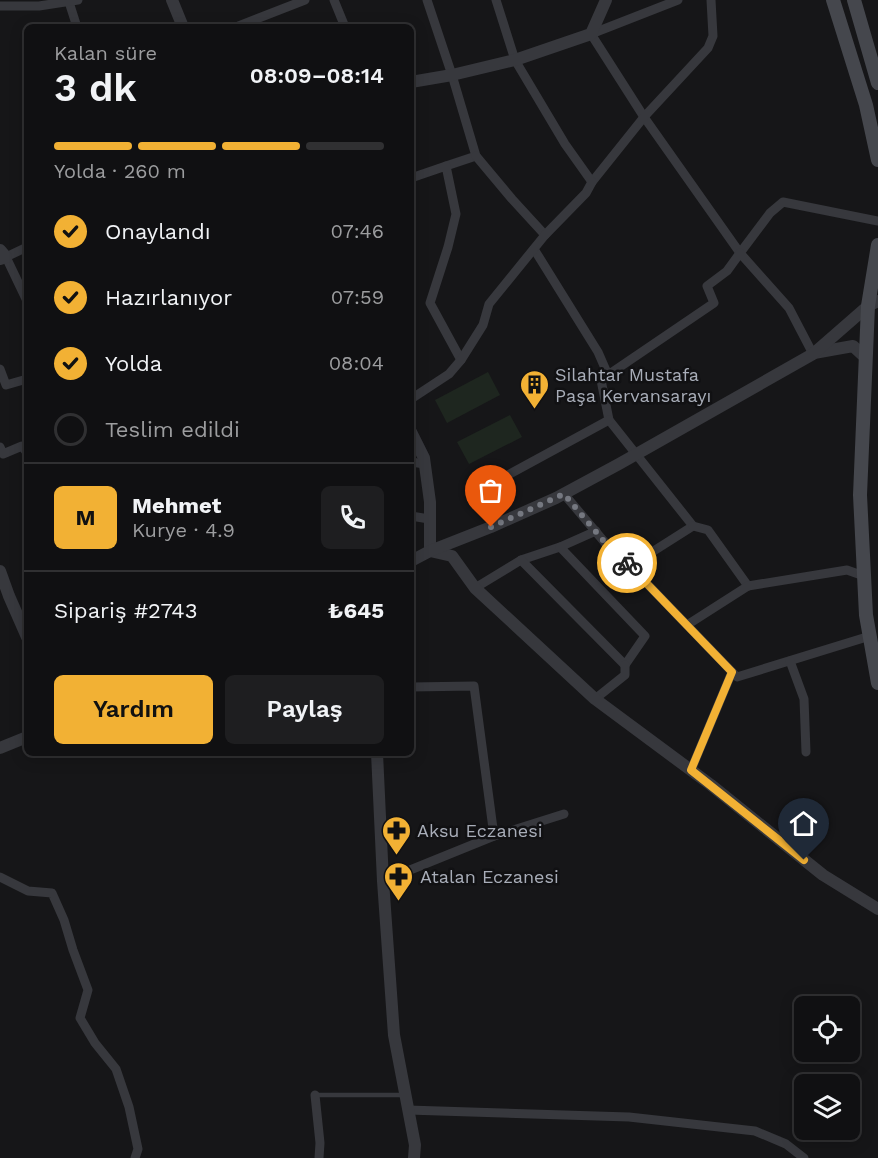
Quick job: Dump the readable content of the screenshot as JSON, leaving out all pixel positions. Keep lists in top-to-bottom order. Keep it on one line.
{"places":{"building":["Silahtar Mustafa Paşa Kervansarayı"],"pharmacy":["Aksu Eczanesi","Atalan Eczanesi"]},"page":{"heading":["3 dk","Kalan süre","08:09–08:14"],"panel":["Mehmet","Kurye · 4.9","Sipariş #2743","₺645"],"bar":"Yolda · 260 m","list":[["Onaylandı","07:46"],["Hazırlanıyor","07:59"],["Yolda","08:04"],"Teslim edildi"],"round":"M","buttons":["Yardım","Paylaş"]}}
